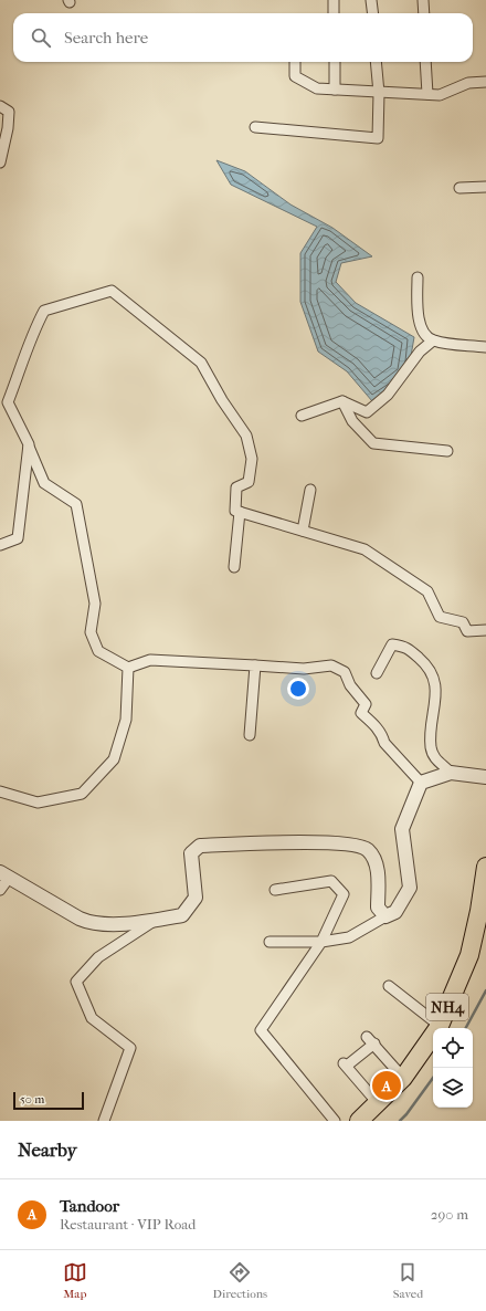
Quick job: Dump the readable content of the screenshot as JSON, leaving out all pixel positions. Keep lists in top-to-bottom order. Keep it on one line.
{"streets":{"highway":["NH4"]},"scale_bar":"50 m","page":{"search":"Search here","pins":"A","scale":"50 m","heading":"Nearby","list":[{"mark":"A","name":"Tandoor","note":"Restaurant · VIP Road","value":"290 m"}],"nav":["Map","Directions","Saved"]}}
